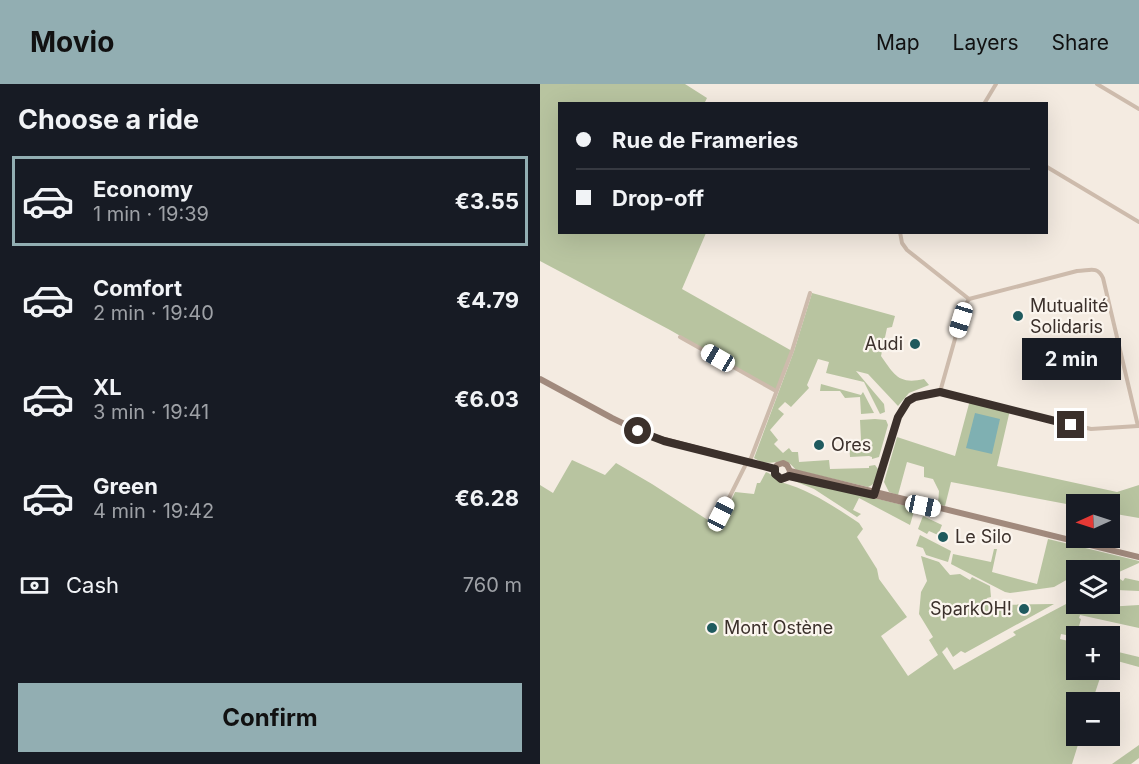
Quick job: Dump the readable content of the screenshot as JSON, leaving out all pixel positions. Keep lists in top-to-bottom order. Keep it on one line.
{"places":["Mutualité Solidaris","Audi","Ores","Le Silo","SparkOH!","Mont Ostène"],"north":"left","page":{"header":"Movio","nav":["Map","Layers","Share"],"heading":"Choose a ride","banner":["Rue de Frameries","Drop-off"],"list":[{"name":"Economy","note":"1 min · 19:39","value":"€3.55"},{"name":"Comfort","note":"2 min · 19:40","value":"€4.79"},{"name":"XL","note":"3 min · 19:41","value":"€6.03"},{"name":"Green","note":"4 min · 19:42","value":"€6.28"}],"bubble":"2 min","map_buttons":["+","−"],"pay":["Cash","760 m"],"buttons":"Confirm"}}
